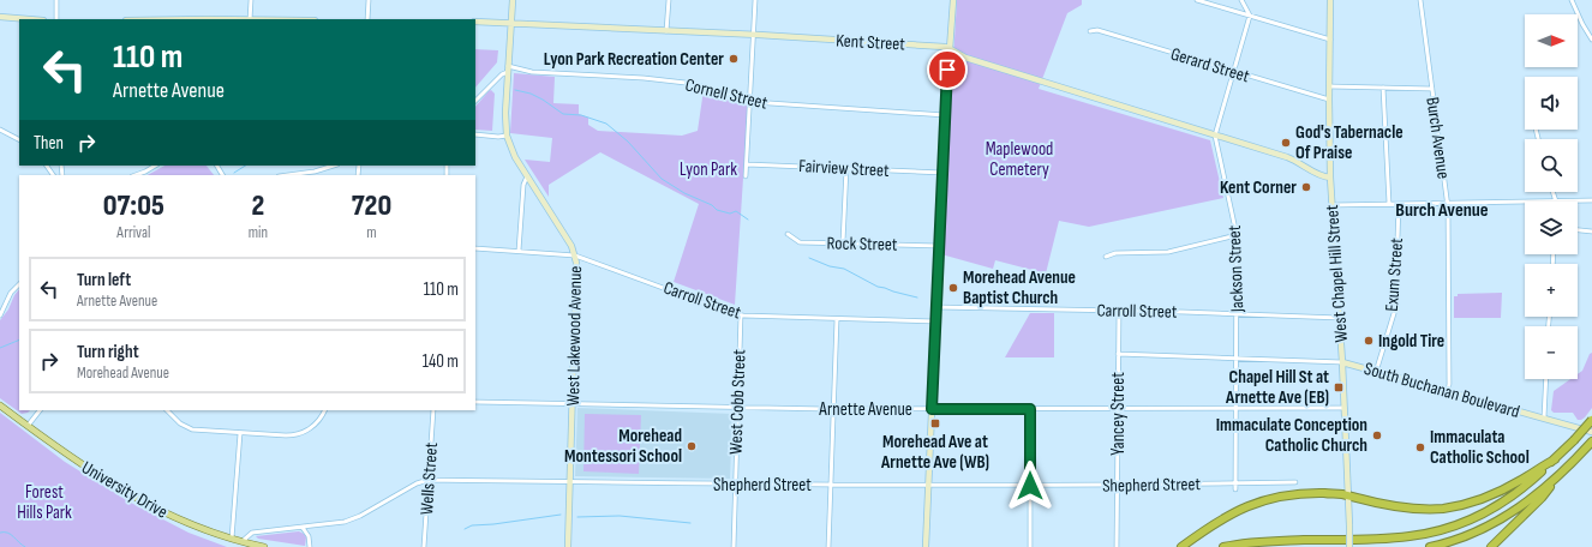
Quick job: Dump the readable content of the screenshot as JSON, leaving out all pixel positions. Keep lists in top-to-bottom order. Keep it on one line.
{"streets":{"main road":["University Drive"],"street":["Kent Street","Gerard Street","Cornell Street","Burch Avenue","Fairview Street","Rock Street","Jackson Street","West Chapel Hill Street","Exum Street","Carroll Street","West Lakewood Avenue","South Buchanan Boulevard","West Cobb Street","Arnette Avenue","Yancey Street","Wells Street","Shepherd Street"]},"crossings":[["Kent Street","Jackson Street"],["Kent Street","West Chapel Hill Street"],["Kent Street","West Lakewood Avenue"],["Gerard Street","Jackson Street"],["Gerard Street","West Chapel Hill Street"],["Cornell Street","West Lakewood Avenue"],["Burch Avenue","South Buchanan Boulevard"],["Jackson Street","Carroll Street"],["Jackson Street","South Buchanan Boulevard"],["Jackson Street","Arnette Avenue"],["Jackson Street","Shepherd Street"],["West Chapel Hill Street","Carroll Street"],["West Chapel Hill Street","South Buchanan Boulevard"],["West Chapel Hill Street","Arnette Avenue"],["Exum Street","South Buchanan Boulevard"],["Carroll Street","West Lakewood Avenue"],["Carroll Street","West Cobb Street"],["Carroll Street","Yancey Street"],["West Lakewood Avenue","Arnette Avenue"],["West Lakewood Avenue","Shepherd Street"],["South Buchanan Boulevard","Yancey Street"],["West Cobb Street","Arnette Avenue"],["West Cobb Street","Shepherd Street"],["Arnette Avenue","Yancey Street"],["Yancey Street","Shepherd Street"],["Wells Street","Shepherd Street"],["Shepherd Street","University Drive"]],"districts":["Burch Avenue"],"parks":["Maplewood Cemetery","Lyon Park","Forest Hills Park"],"places":{"other":["Lyon Park Recreation Center","God's Tabernacle Of Praise","Kent Corner","Morehead Avenue Baptist Church","Ingold Tire","Immaculate Conception Catholic Church","Morehead Montessori School","Immaculata Catholic School"],"transit":["Chapel Hill St at Arnette Ave (EB)","Morehead Ave at Arnette Ave (WB)"]},"north":"right","page":{"map_buttons":["+","−"],"turn":["110 m","Arnette Avenue"],"then":"Then","eta":["07:05","Arrival","2","min","720","m"],"list":[{"name":"Turn left","note":"Arnette Avenue","value":"110 m"},{"name":"Turn right","note":"Morehead Avenue","value":"140 m"}]}}
